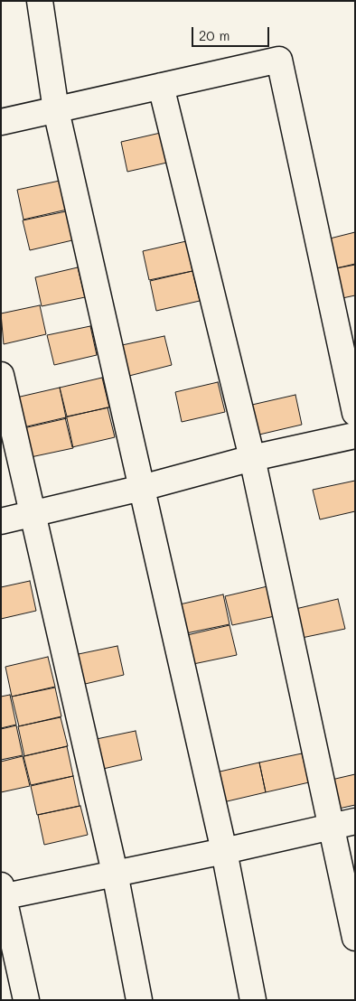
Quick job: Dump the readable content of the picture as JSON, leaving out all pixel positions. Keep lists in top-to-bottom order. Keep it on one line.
{"scale_bar":"20 m"}
